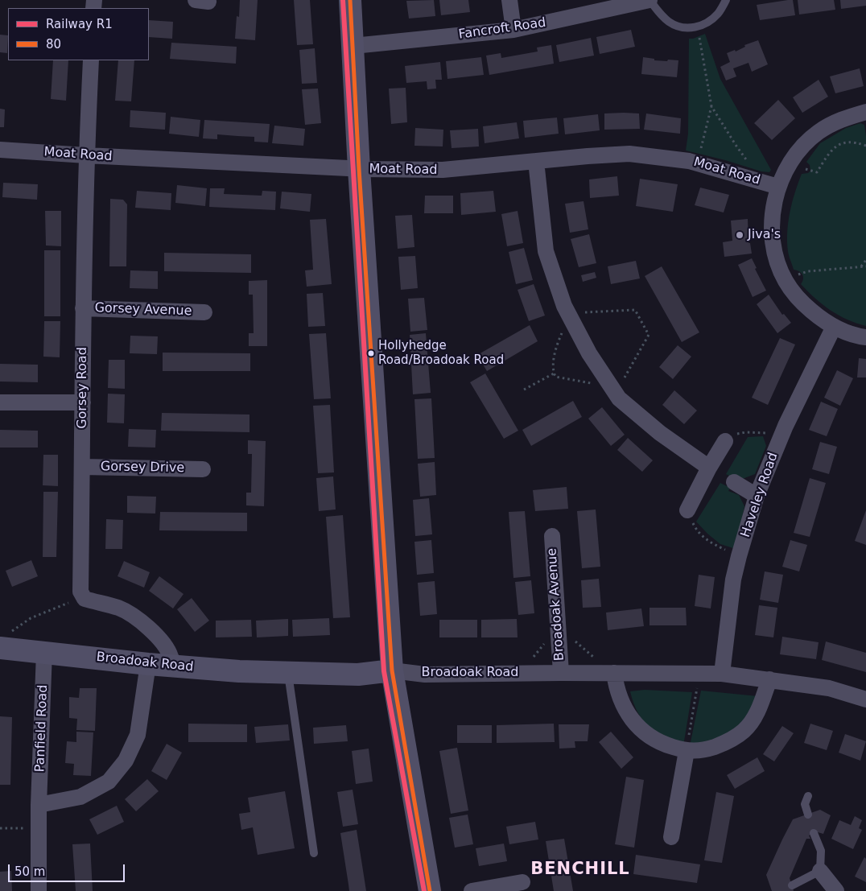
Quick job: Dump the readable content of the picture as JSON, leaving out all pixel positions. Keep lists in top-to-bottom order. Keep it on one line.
{"streets":{"street":["Fancroft Road","Moat Road","Gorsey Avenue","Gorsey Road","Gorsey Drive","Haveley Road","Broadoak Avenue","Broadoak Road","Panfield Road"]},"crossings":[["Moat Road","Gorsey Road"],["Gorsey Avenue","Gorsey Road"],["Gorsey Road","Gorsey Drive"],["Haveley Road","Broadoak Road"],["Broadoak Avenue","Broadoak Road"],["Broadoak Road","Panfield Road"]],"districts":["BENCHILL"],"places":["Jiva's","Hollyhedge Road/Broadoak Road"],"lines":["rail line R1","transit line 80"],"legend":["Railway R1","80"],"scale_bar":"50 m"}
